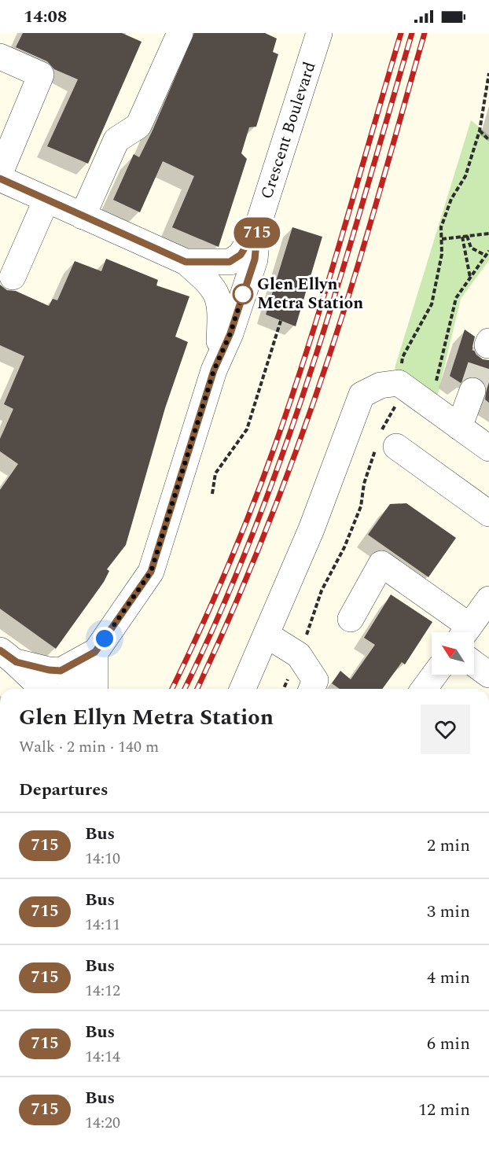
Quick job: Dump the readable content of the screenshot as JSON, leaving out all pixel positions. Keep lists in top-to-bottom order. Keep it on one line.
{"streets":{"street":["Crescent Boulevard"]},"places":["Glen Ellyn Metra Station"],"lines":["bus line 715"],"north":"top left","page":{"status":"14:08","on_map":"715","heading":[["Glen Ellyn Metra Station","Walk · 2 min · 140 m"],"Departures"],"list":[{"mark":"715","name":"Bus","note":"14:10","value":"2 min"},{"mark":"715","name":"Bus","note":"14:11","value":"3 min"},{"mark":"715","name":"Bus","note":"14:12","value":"4 min"},{"mark":"715","name":"Bus","note":"14:14","value":"6 min"},{"mark":"715","name":"Bus","note":"14:20","value":"12 min"}]}}
